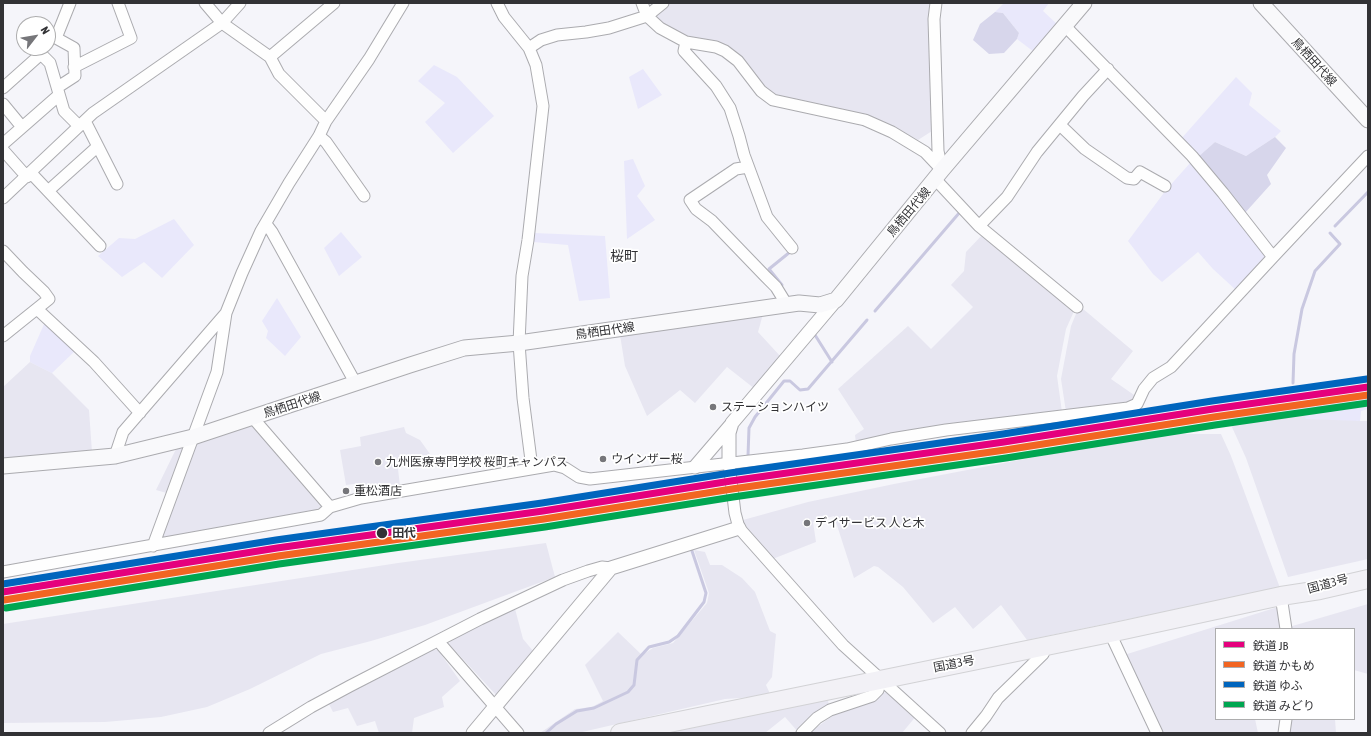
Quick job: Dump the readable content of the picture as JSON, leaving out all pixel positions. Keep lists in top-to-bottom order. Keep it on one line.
{"streets":{"highway":["国道3号"],"main road":["鳥栖田代線"]},"districts":["桜町"],"places":["ステーションハイツ","ウインザー桜","九州医療専門学校 桜町キャンパス","重松酒店","デイサービス 人と木","田代"],"lines":["rail line ゆふ","rail line JB","rail line かもめ","rail line みどり"],"legend":["鉄道 JB","鉄道 かもめ","鉄道 ゆふ","鉄道 みどり"],"north":"top right"}
